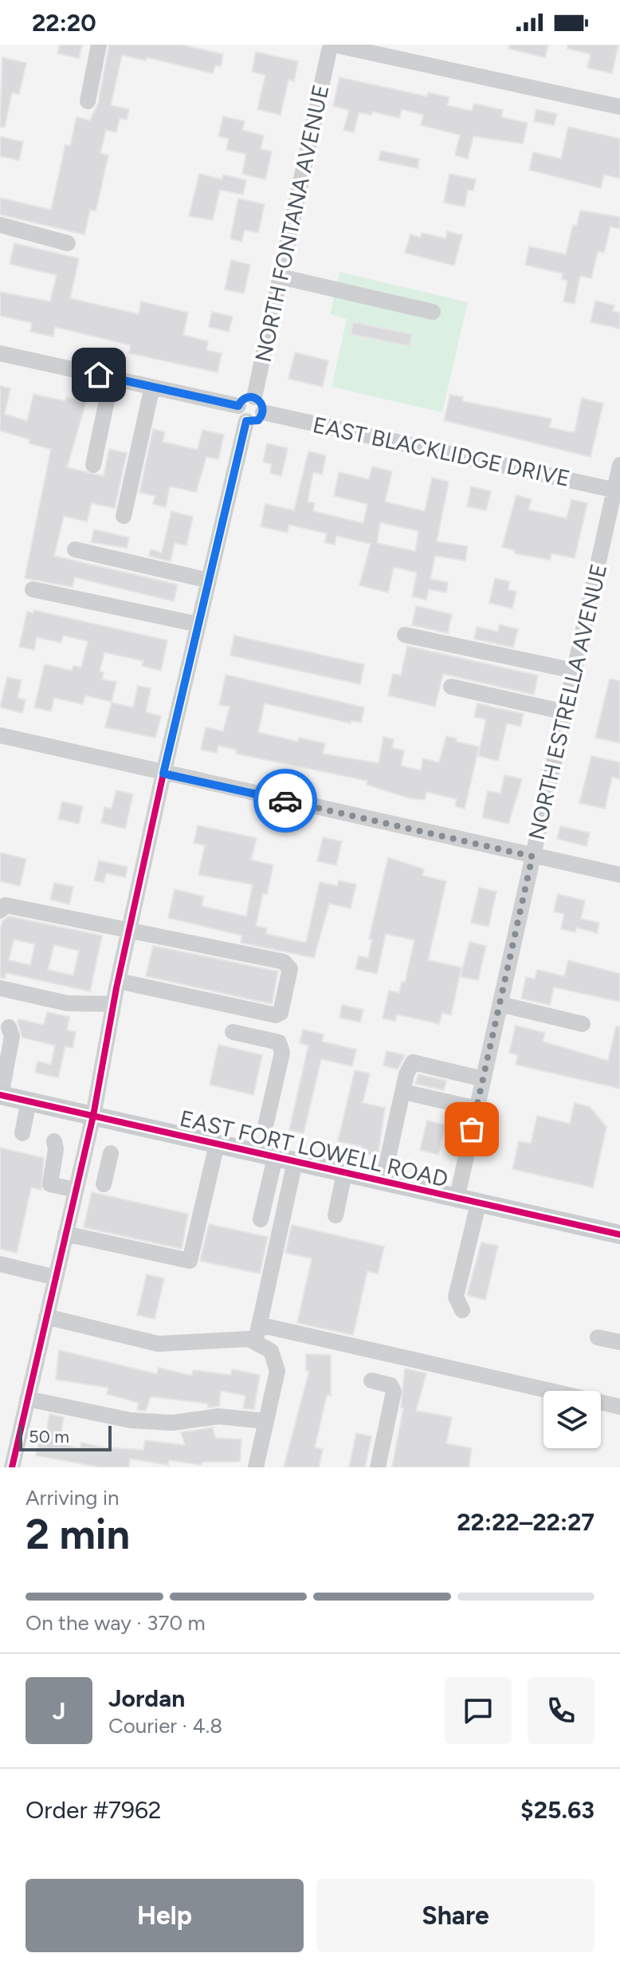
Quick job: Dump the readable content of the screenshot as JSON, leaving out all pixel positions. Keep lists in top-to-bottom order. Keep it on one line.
{"streets":{"main road":["EAST FORT LOWELL ROAD"],"street":["NORTH FONTANA AVENUE","EAST BLACKLIDGE DRIVE","NORTH ESTRELLA AVENUE"]},"crossings":[["NORTH FONTANA AVENUE","EAST BLACKLIDGE DRIVE"],["EAST BLACKLIDGE DRIVE","NORTH ESTRELLA AVENUE"],["NORTH ESTRELLA AVENUE","EAST FORT LOWELL ROAD"]],"scale_bar":"50 m","page":{"status":"22:20","scale":"50 m","heading":["2 min","Arriving in","22:22–22:27"],"panel":["Jordan","Courier · 4.8","Order #7962","$25.63"],"bar":"On the way · 370 m","round":"J","buttons":["Help","Share"]}}
